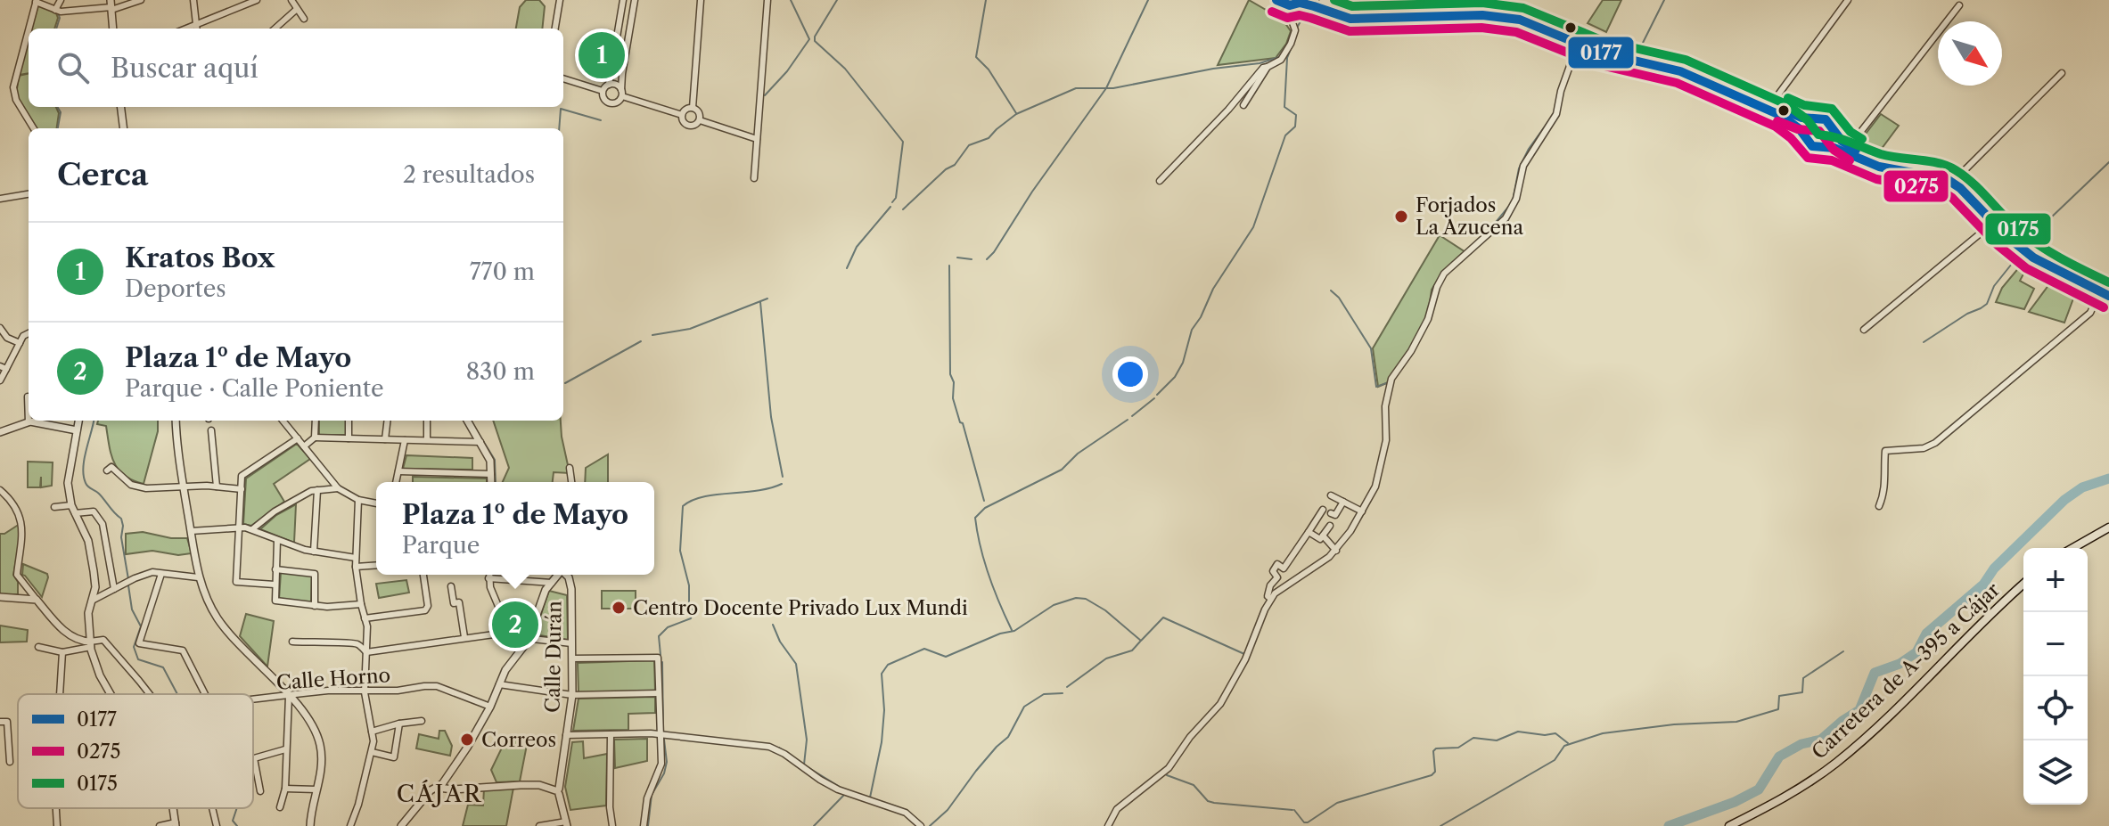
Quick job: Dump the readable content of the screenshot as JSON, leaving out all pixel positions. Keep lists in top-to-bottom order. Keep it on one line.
{"streets":{"main road":["Carretera de A-395 a Cájar"],"street":["Calle Durán","Calle Horno"]},"districts":["CÁJAR"],"places":["Forjados La Azucena","Centro Docente Privado Lux Mundi","Correos"],"lines":["transit line 0177","transit line 0175","transit line 0275"],"legend":["0177","0275","0175"],"north":"bottom right","page":{"pins":["1","2"],"search":"Buscar aquí","heading":["Cerca","2 resultados"],"list":[{"mark":"1","name":"Kratos Box","note":"Deportes","value":"770 m"},{"mark":"2","name":"Plaza 1º de Mayo","note":"Parque · Calle Poniente","value":"830 m"}],"popup":["Plaza 1º de Mayo","Parque"],"map_buttons":["+","−"]}}
